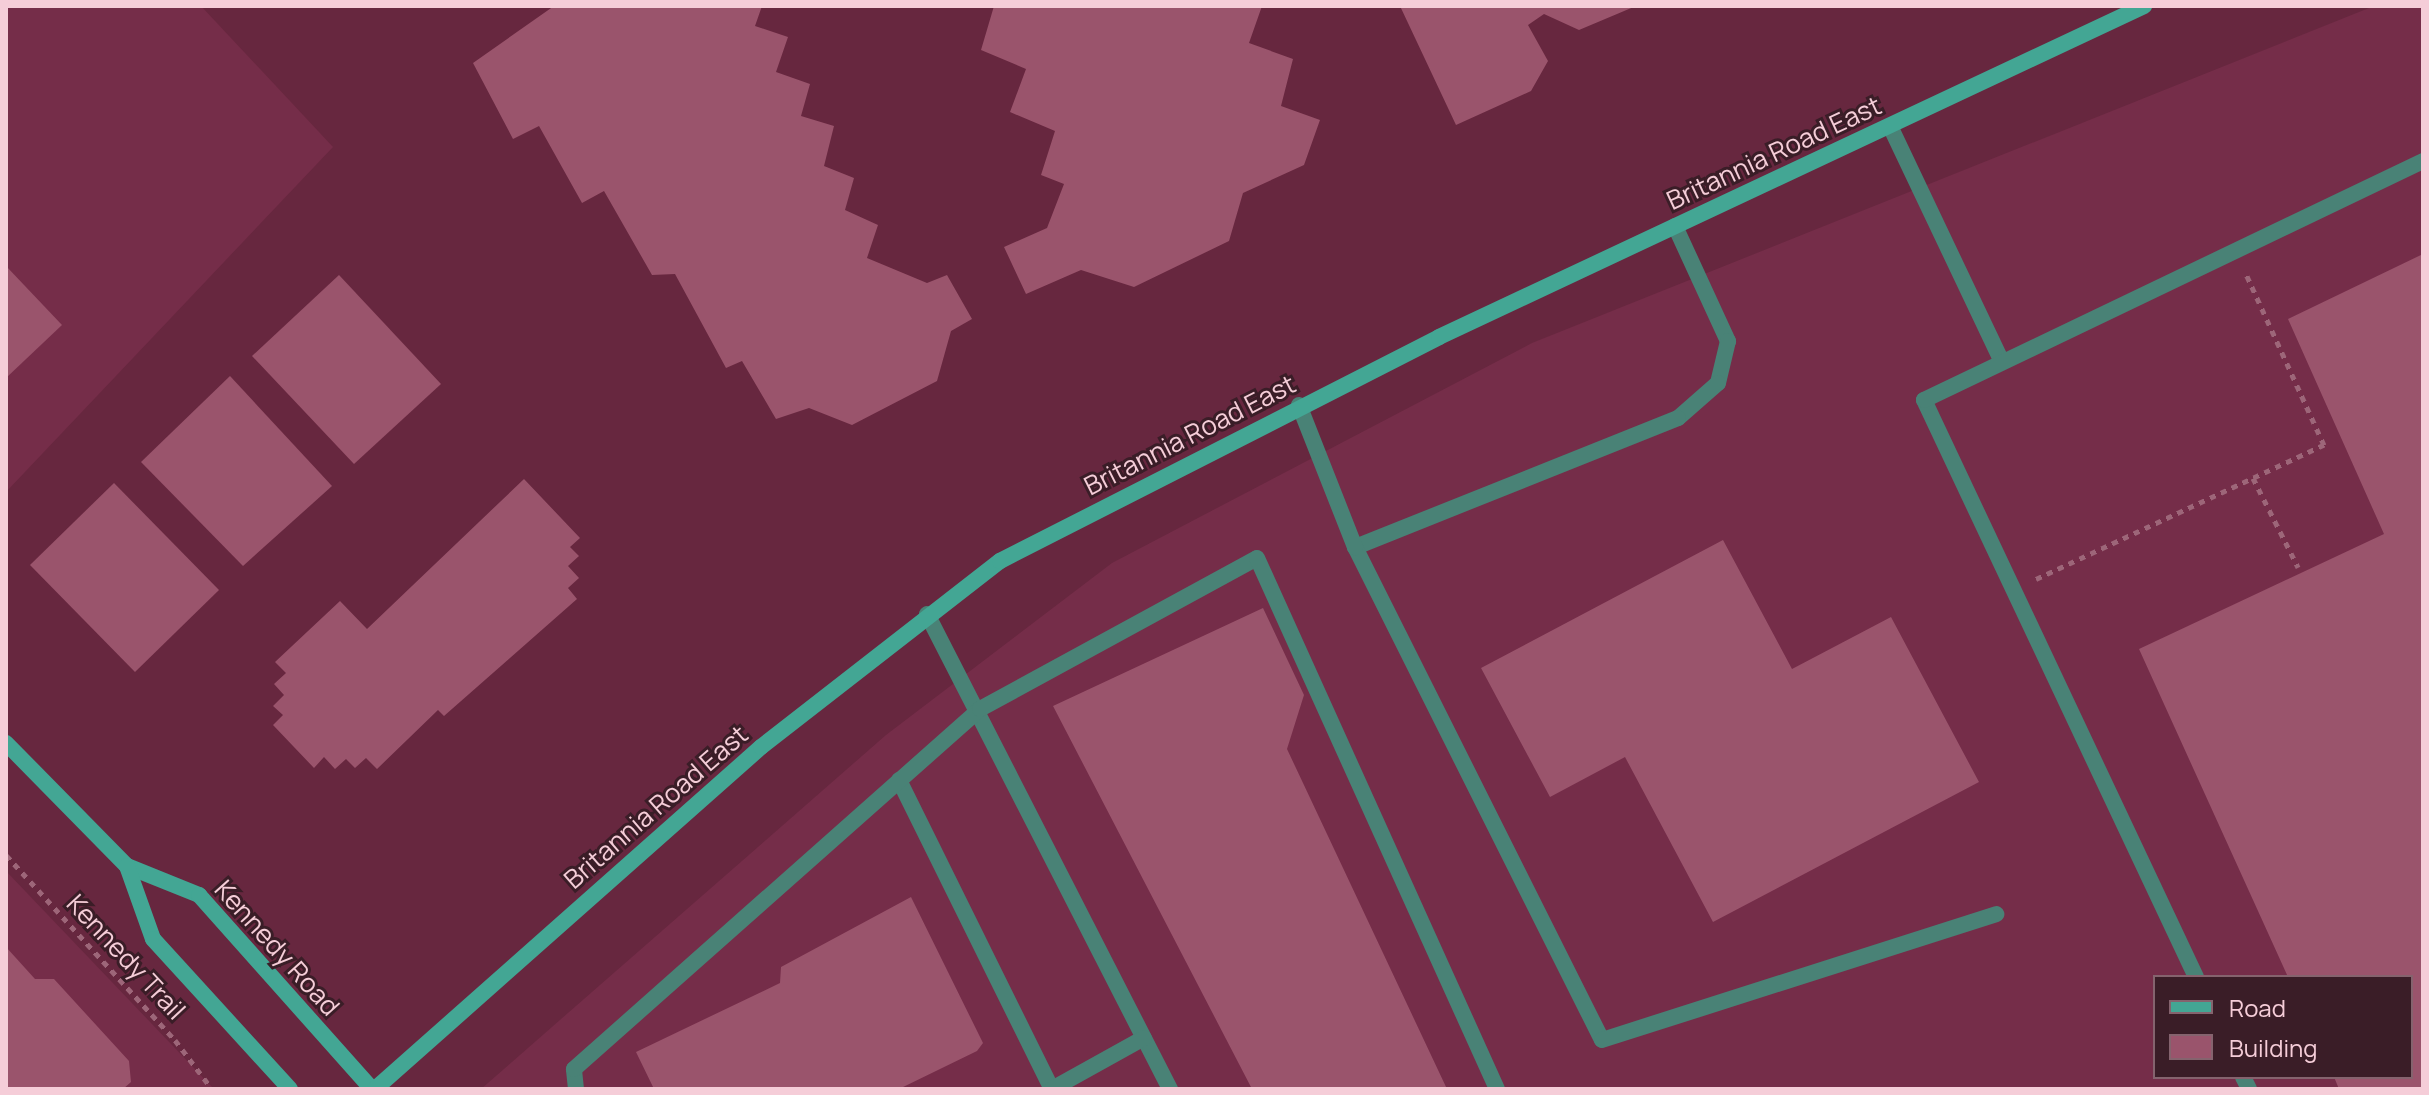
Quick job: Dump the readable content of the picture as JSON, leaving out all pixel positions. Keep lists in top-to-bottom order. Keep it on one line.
{"streets":{"main road":["Britannia Road East","Kennedy Road"],"path":["Kennedy Trail"]},"crossings":[["Britannia Road East","Kennedy Road"]],"legend":["Road","Building"]}
